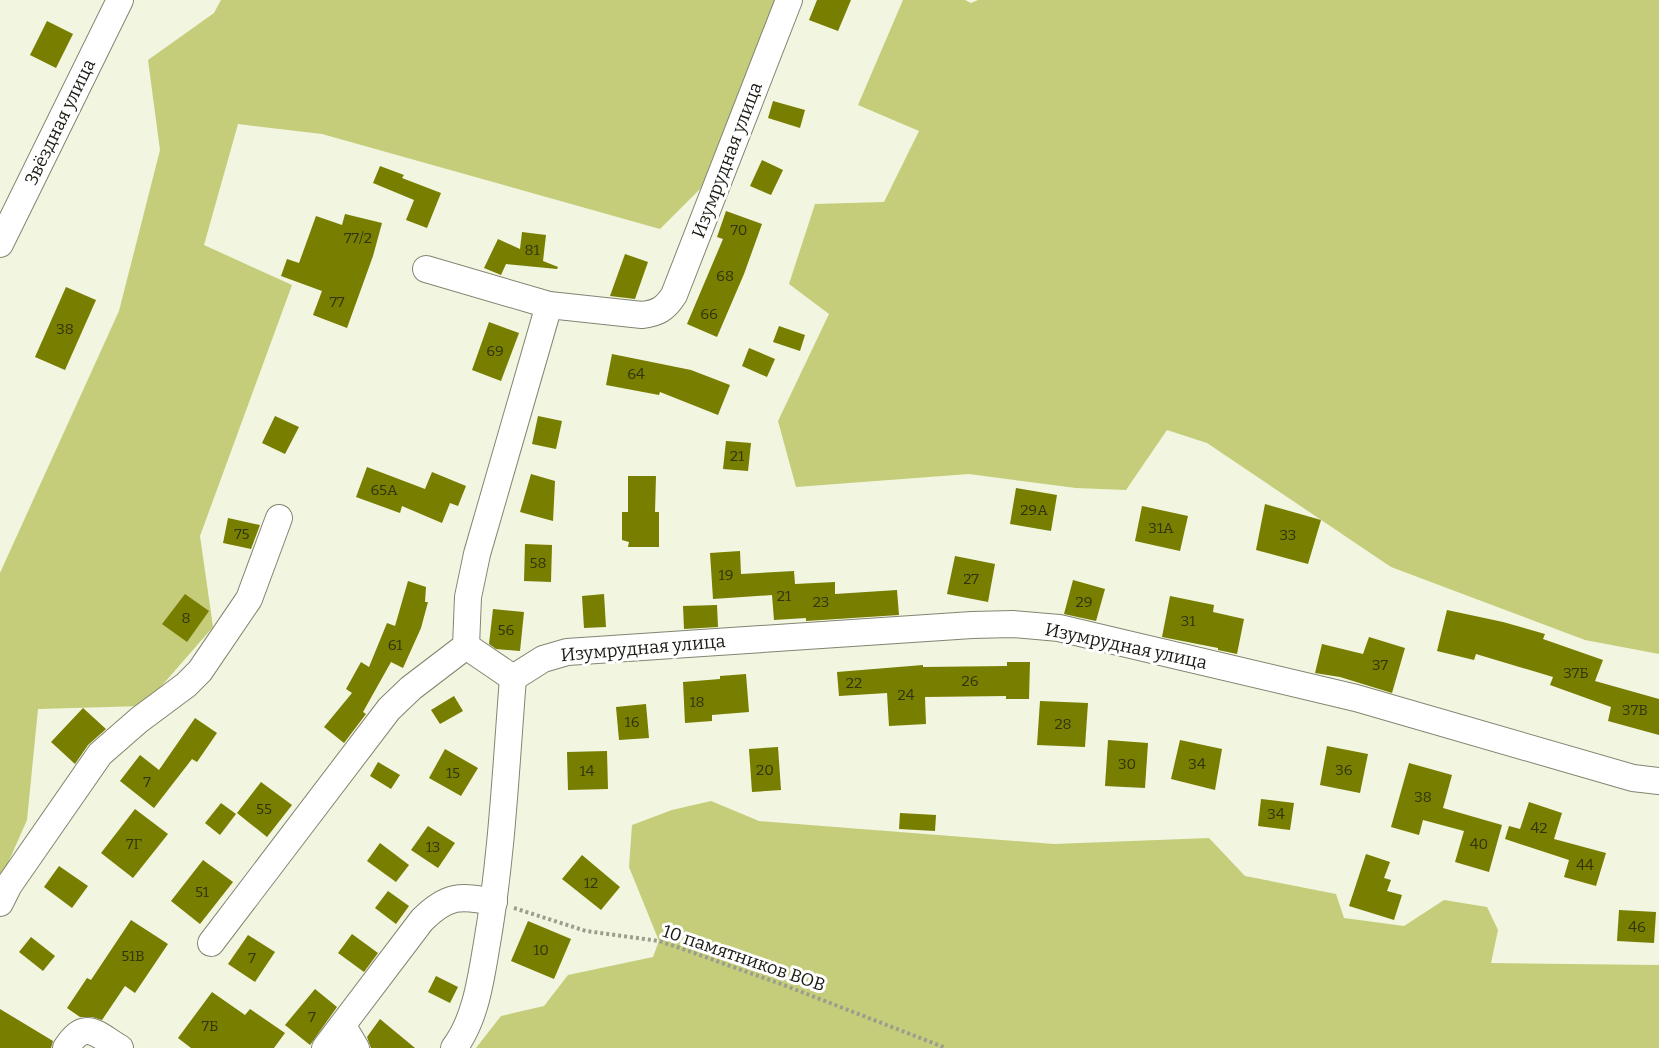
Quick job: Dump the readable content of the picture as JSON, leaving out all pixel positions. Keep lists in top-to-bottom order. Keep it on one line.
{"streets":{"street":["Звёздная улица","Изумрудная улица"],"path":["10 памятников ВОВ"]},"house_numbers":["70","77/2","81","68","77","66","38","69","64","21","65А","29А","31А","75","33","58","19","27","21","23","29","8","31","56","61","37","37Б","26","22","24","18","37В","16","28","30","34","20","36","14","15","7","38","55","34","42","7Г","40","13","44","12","51","46","10","51В","7","7","7Б"]}
